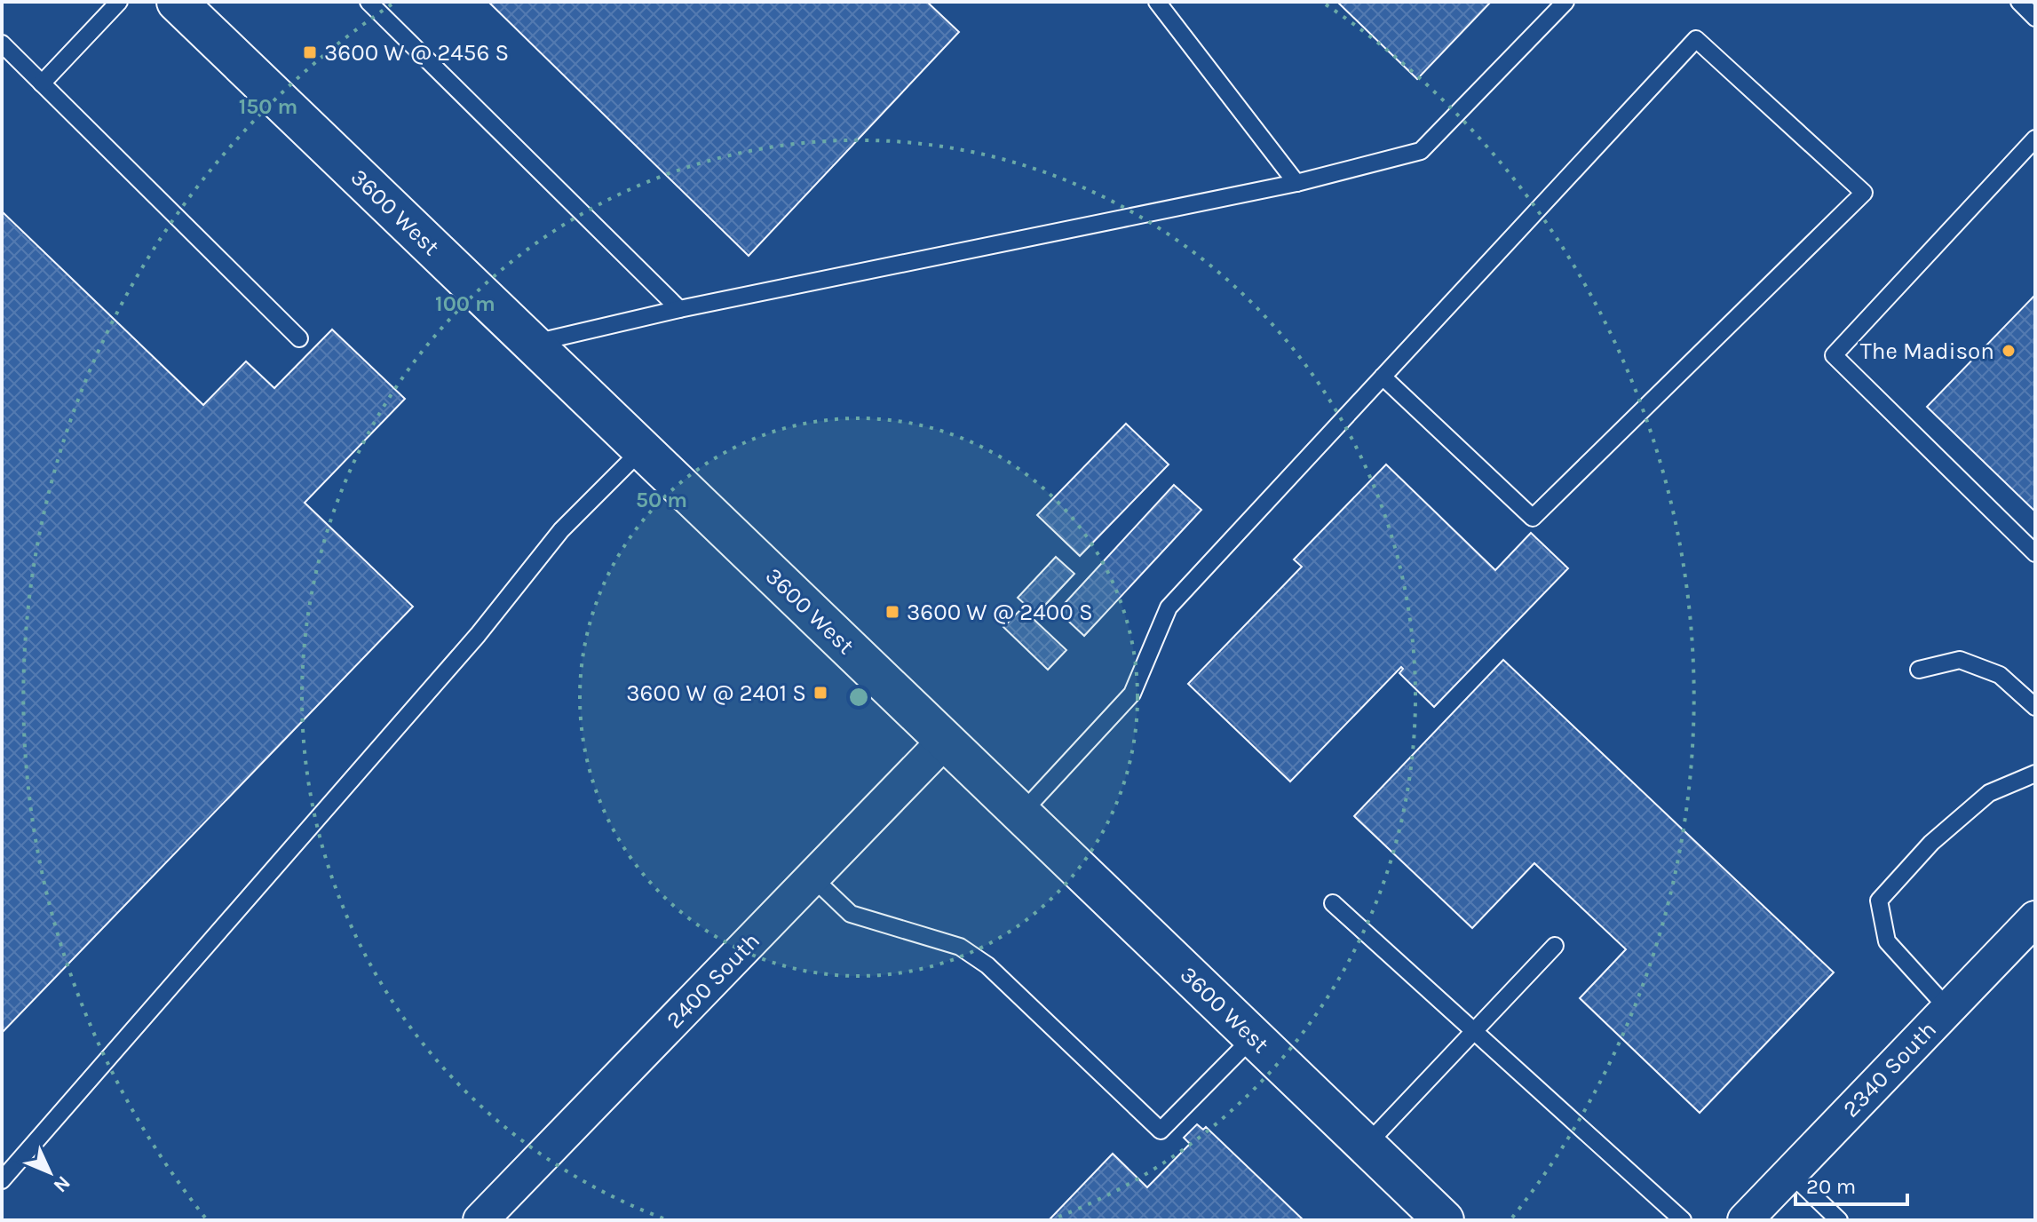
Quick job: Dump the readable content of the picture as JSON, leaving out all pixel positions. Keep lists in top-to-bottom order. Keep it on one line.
{"streets":{"street":["3600 West","2400 South","2340 South"]},"crossings":[["3600 West","2400 South"]],"places":{"transit":["3600 W @ 2456 S","3600 W @ 2400 S","3600 W @ 2401 S"],"other":["The Madison"]},"scale_bar":"20 m","north":"bottom right","rings":["150 m","100 m","50 m"]}
